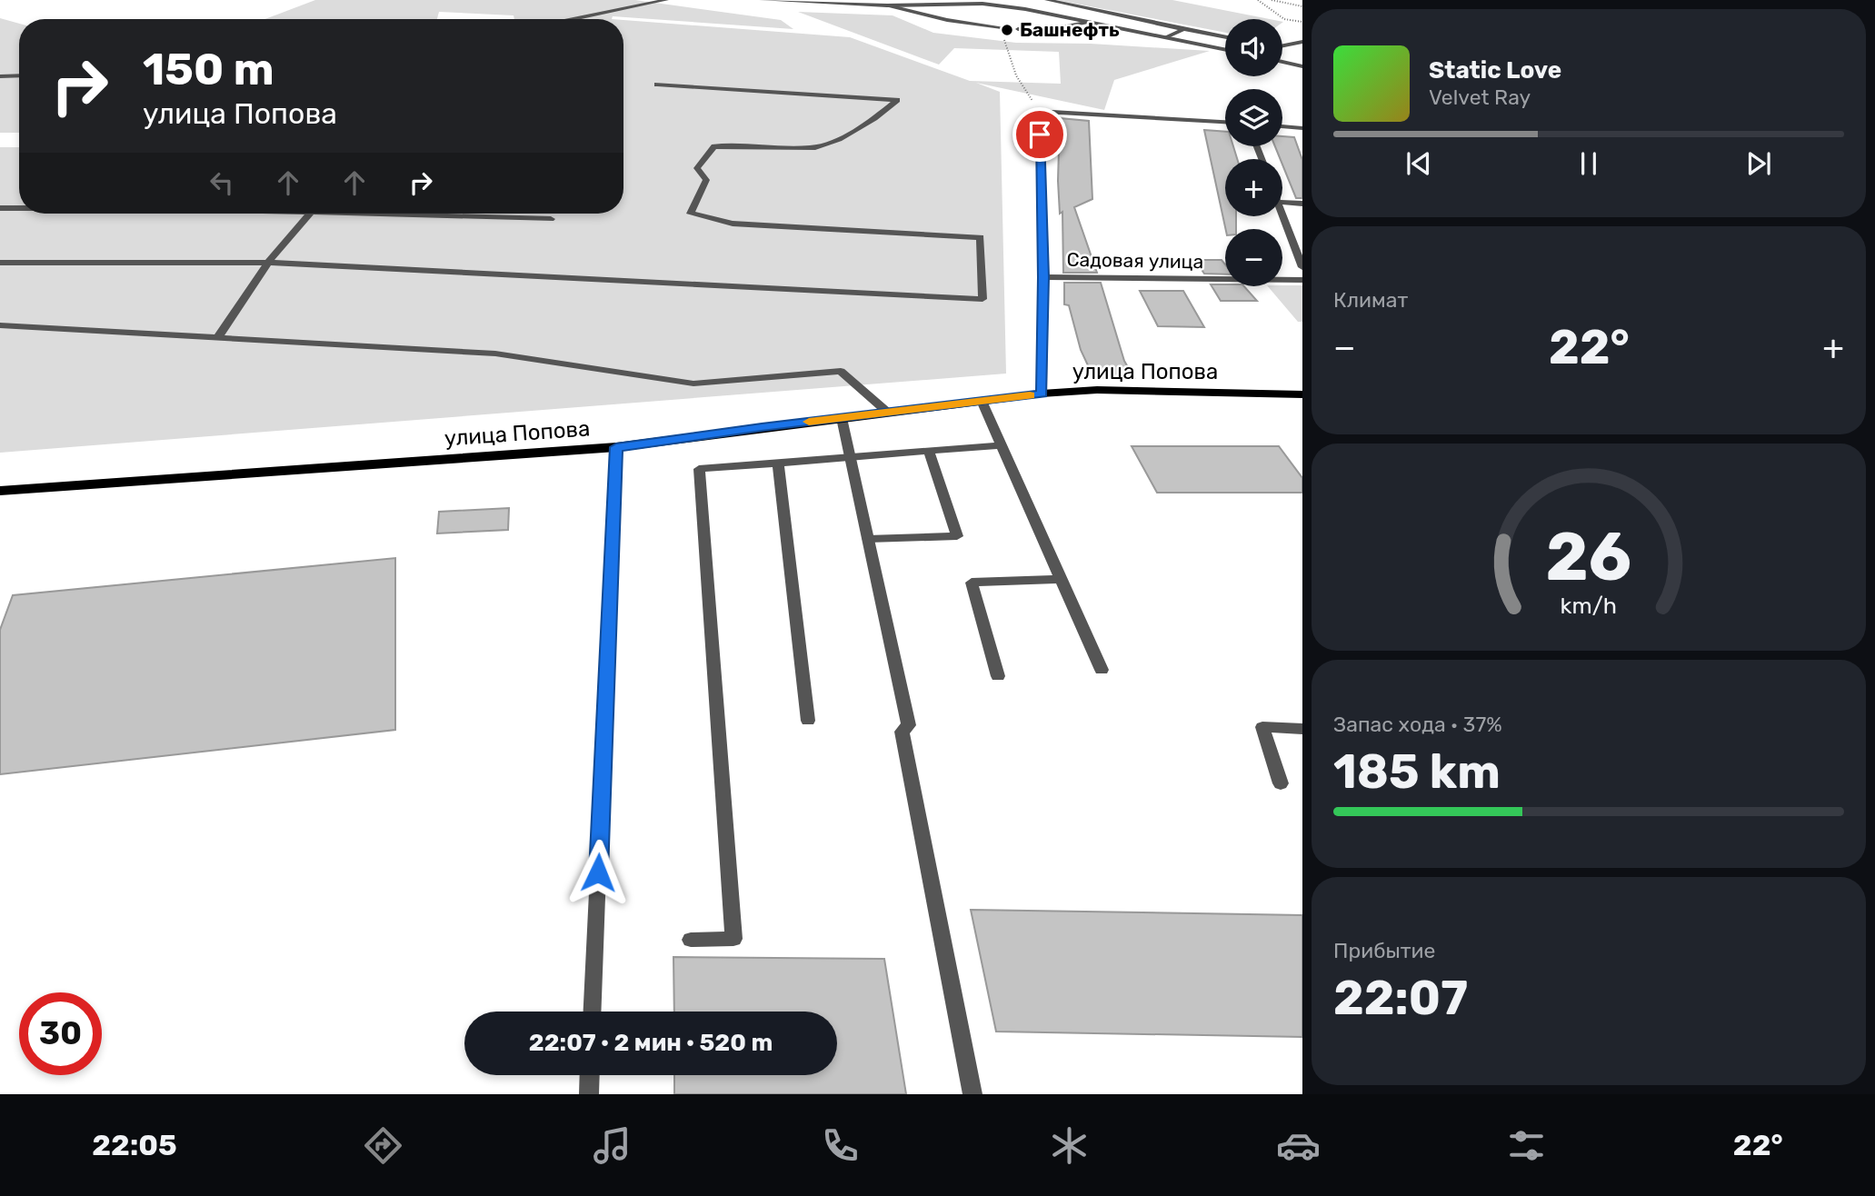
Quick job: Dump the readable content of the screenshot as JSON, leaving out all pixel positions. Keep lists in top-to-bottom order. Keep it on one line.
{"streets":{"main road":["улица Попова"],"street":["Садовая улица"]},"places":["Башнефть"],"page":{"map_buttons":["+","−"],"turn":["150 m","улица Попова"],"song":["Static Love","Velvet Ray"],"tile":["Климат",["Запас хода · 37%","185 km"],["Прибытие","22:07"]],"heat":["−","22°","+"],"limit":"30","trip":"22:07 · 2 мин · 520 m","tabs":["22:05","22°"],"gauge":["26","km/h"]}}
